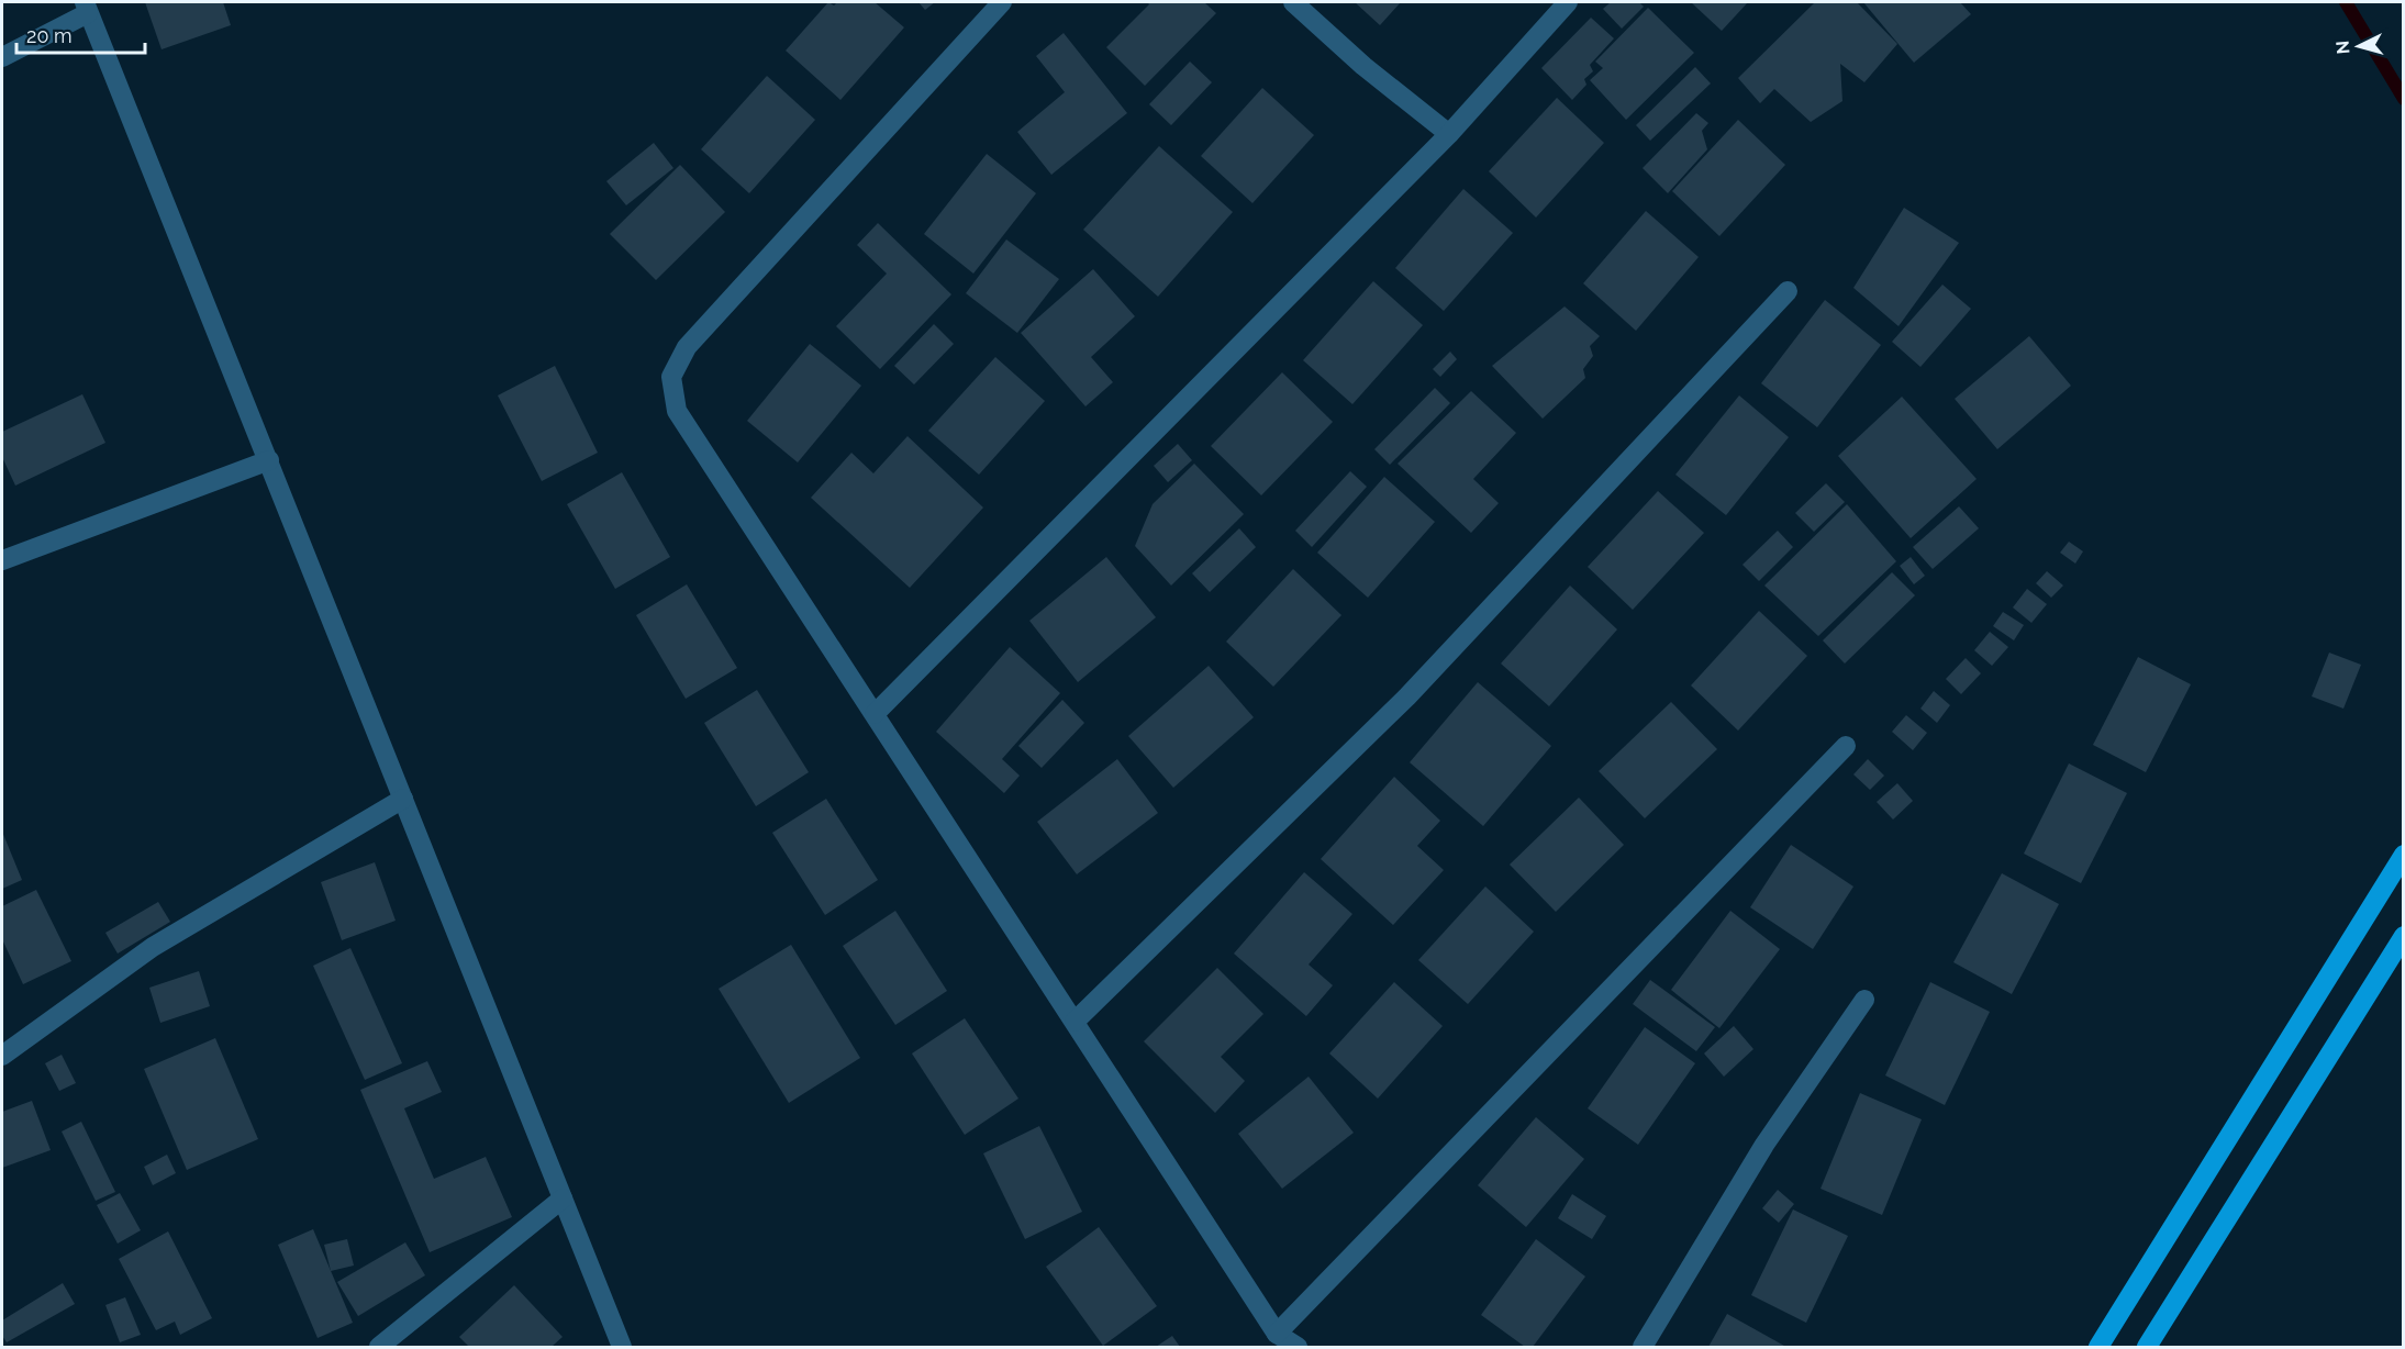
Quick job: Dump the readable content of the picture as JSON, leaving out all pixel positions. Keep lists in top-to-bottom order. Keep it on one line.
{"scale_bar":"20 m","north":"left"}
